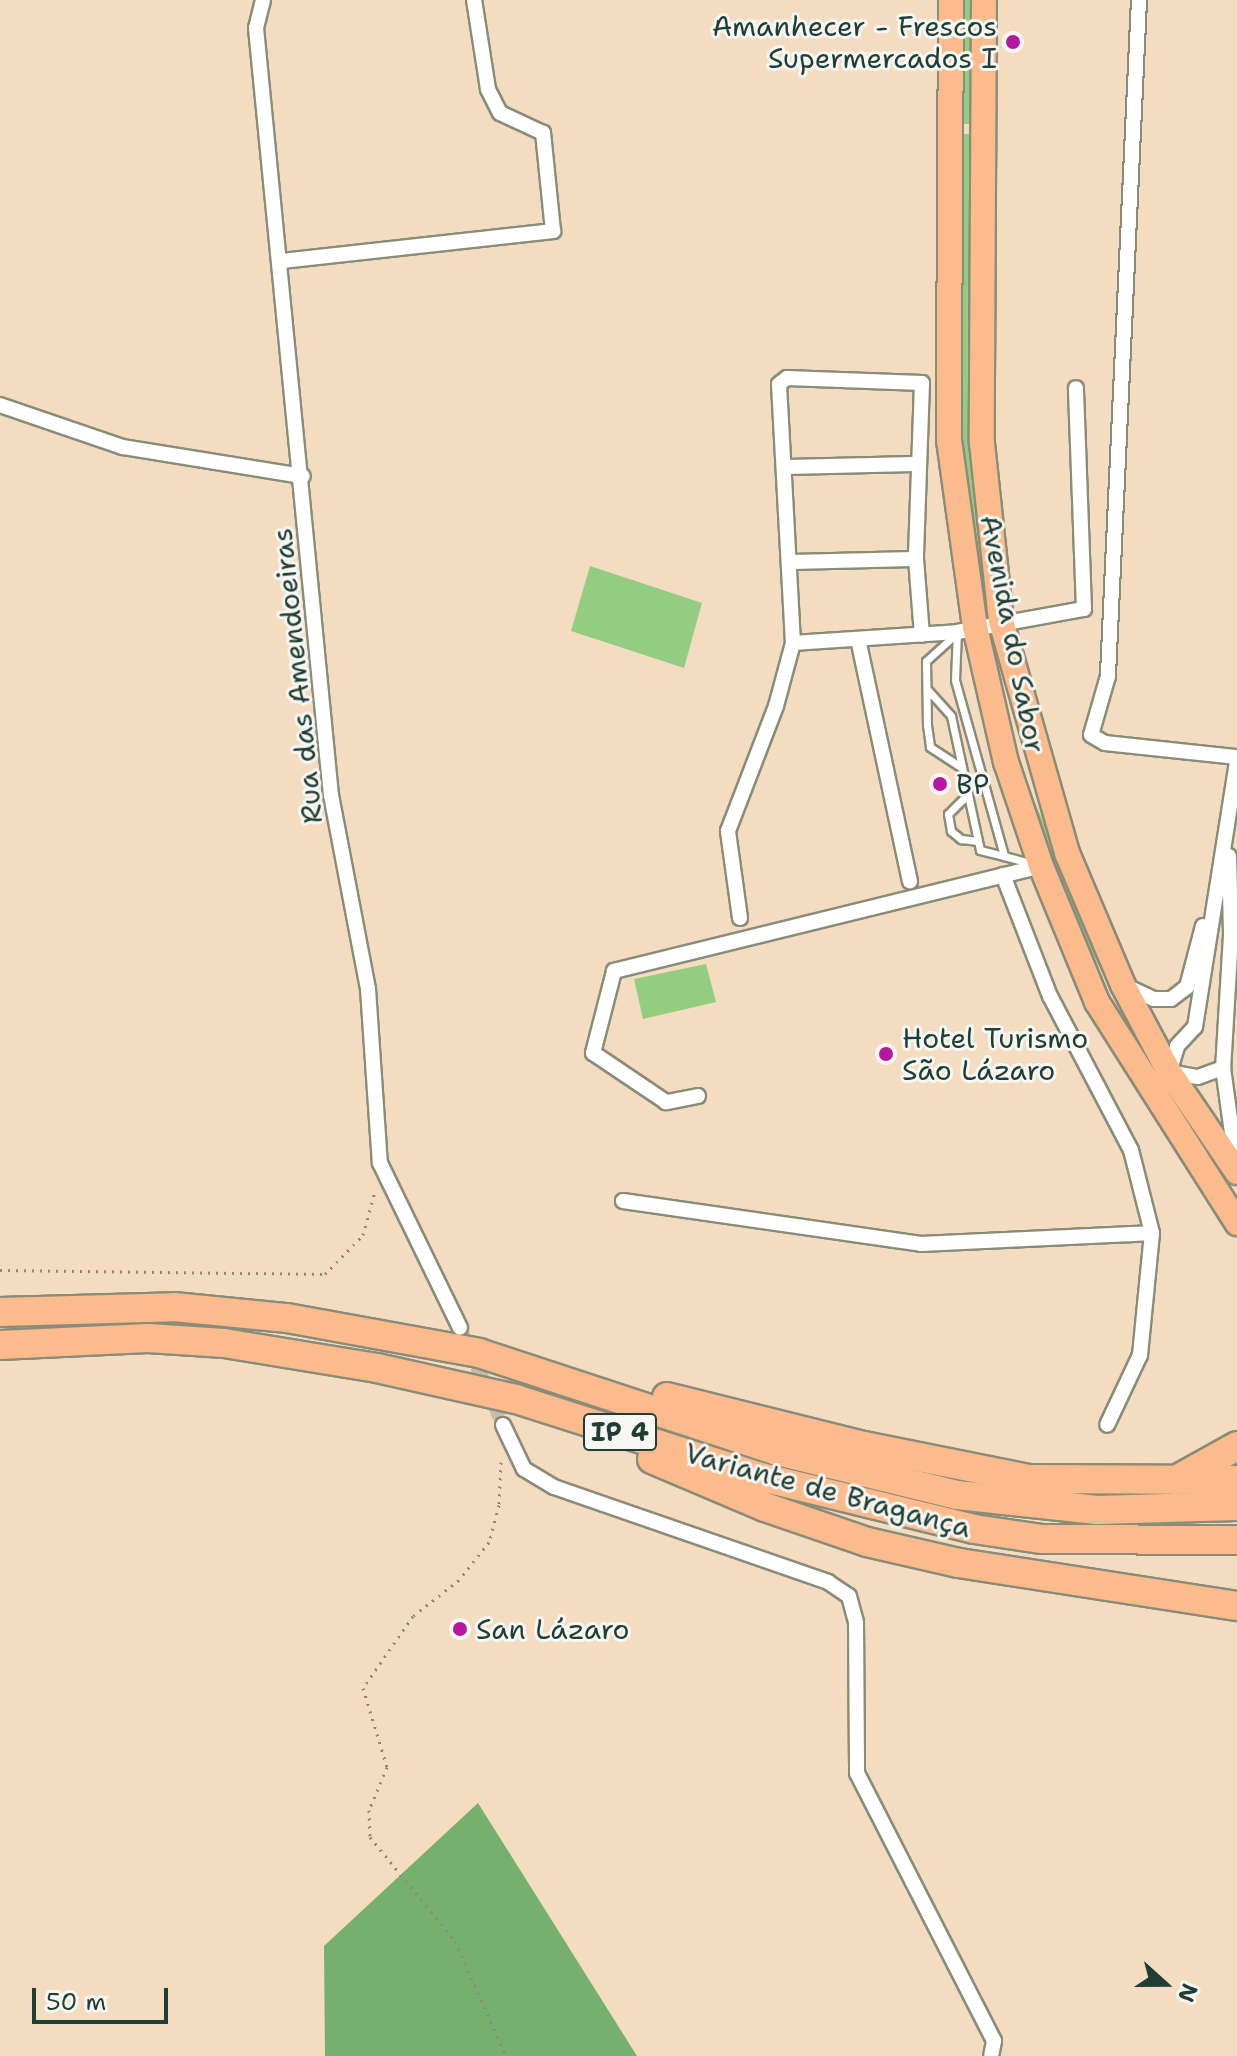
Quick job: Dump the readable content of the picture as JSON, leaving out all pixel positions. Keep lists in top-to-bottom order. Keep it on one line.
{"streets":{"highway":["IP 4","Variante de Bragança"],"main road":["Avenida do Sabor"],"street":["Rua das Amendoeiras"]},"places":["Amanhecer - Frescos Supermercados I","BP","Hotel Turismo São Lázaro","San Lázaro"],"scale_bar":"50 m","north":"right"}
